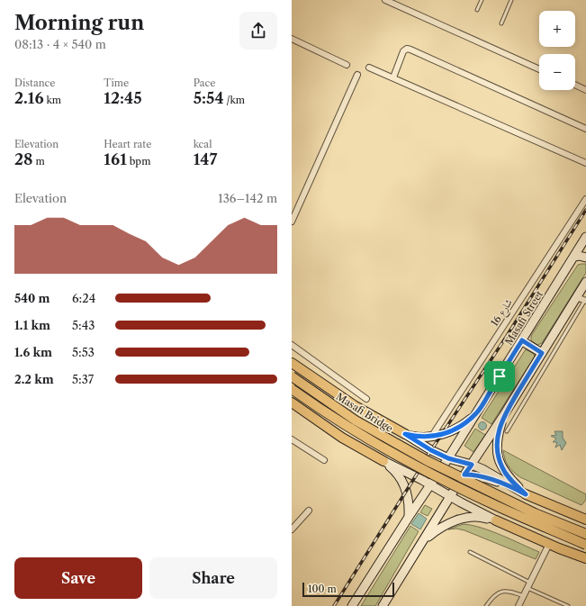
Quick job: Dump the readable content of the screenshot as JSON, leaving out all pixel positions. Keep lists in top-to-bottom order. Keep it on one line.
{"streets":{"highway":["Masafi Bridge"],"main road":["Masafi Street"],"street":["شارع 16"]},"scale_bar":"100 m","page":{"heading":["Morning run","08:13 · 4 × 540 m"],"map_buttons":["+","−"],"stats":[["Distance","2.16 km"],["Time","12:45"],["Pace","5:54 /km"],["Elevation","28 m"],["Heart rate","161 bpm"],["kcal","147"]],"chart":["Elevation","136–142 m"],"list":[{"name":"540 m","note":"6:24"},{"name":"1.1 km","note":"5:43"},{"name":"1.6 km","note":"5:53"},{"name":"2.2 km","note":"5:37"}],"buttons":["Save","Share"],"scale":"100 m"}}
